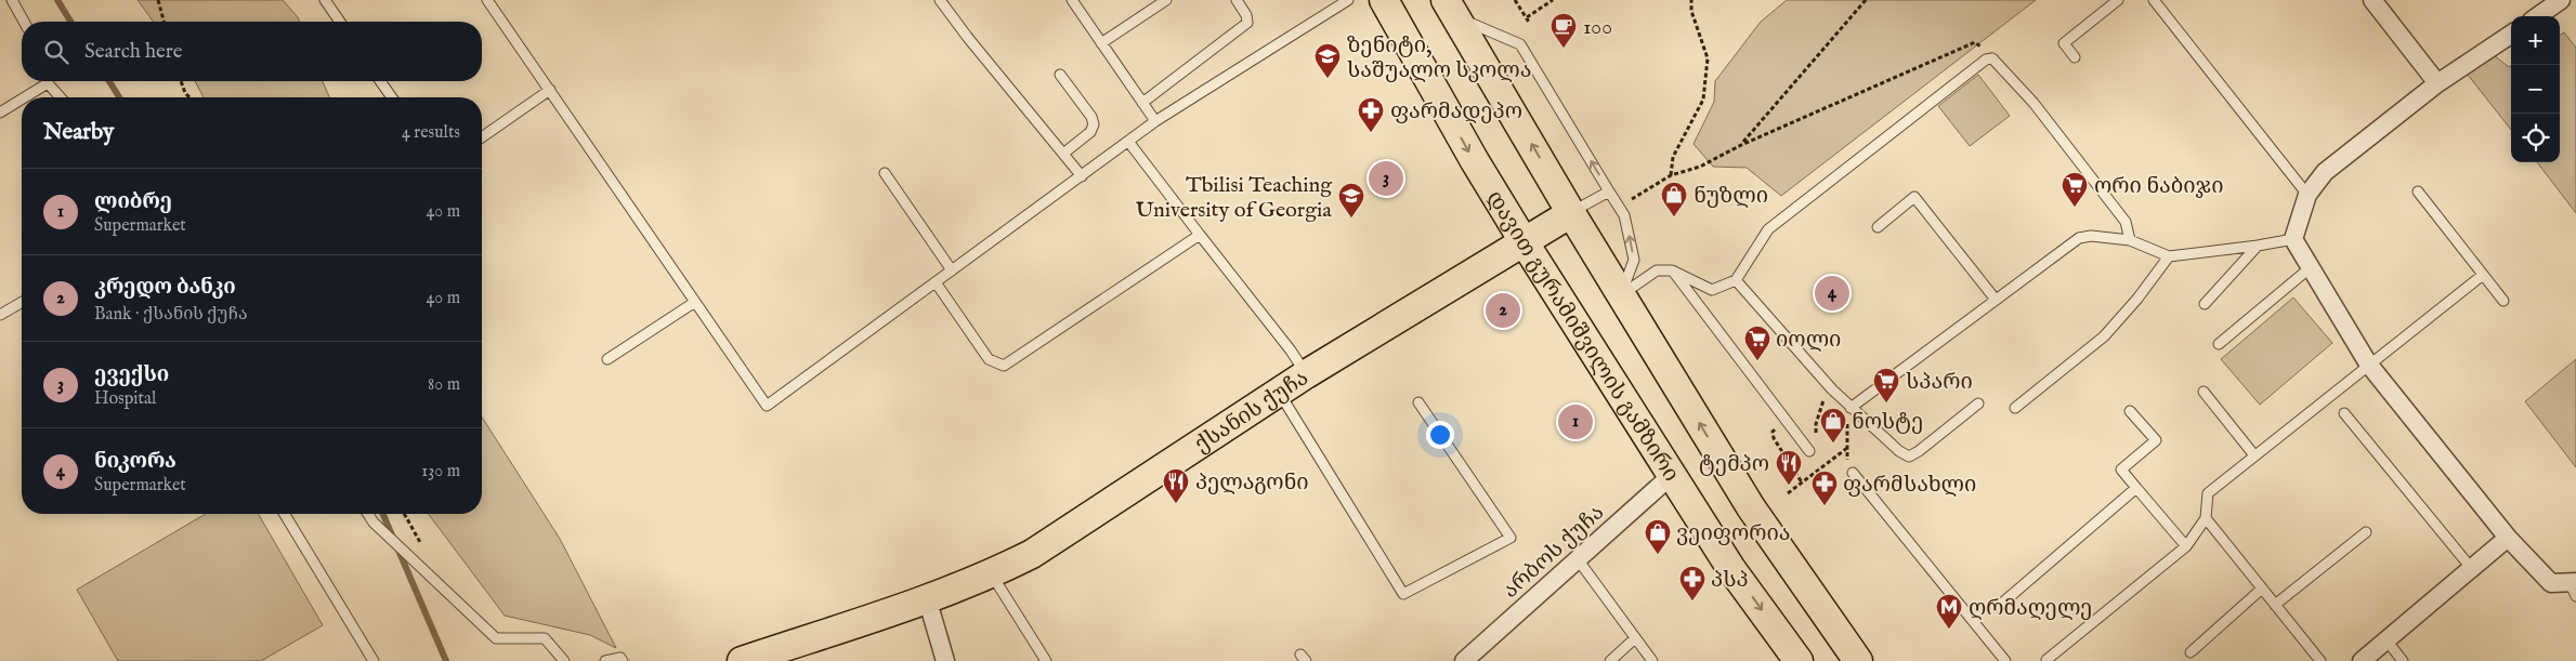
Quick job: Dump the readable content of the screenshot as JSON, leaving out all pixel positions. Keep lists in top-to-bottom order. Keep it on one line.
{"streets":{"main road":["დავით გურამიშვილის გამზირი","ქსანის ქუჩა"],"street":["არბოს ქუჩა"]},"crossings":[["დავით გურამიშვილის გამზირი","ქსანის ქუჩა"],["დავით გურამიშვილის გამზირი","არბოს ქუჩა"]],"places":{"cafe":["100"],"school or university":["ზენიტი, საშუალო სკოლა","Tbilisi Teaching University of Georgia"],"pharmacy":["ფარმადეპო","ფარმსახლი","პსპ"],"supermarket":["ორი ნაბიჯი","იოლი","სპარი"],"shop":["ნუზლი","ნოსტე","ვეიფორია"],"restaurant":["ტემპო","პელაგონი"],"metro station":["ღრმაღელე"]},"page":{"map_buttons":["+","−"],"search":"Search here","heading":["Nearby","4 results"],"pins":["3","4","2","1"],"list":[{"mark":"1","name":"ლიბრე","note":"Supermarket","value":"40 m"},{"mark":"2","name":"კრედო ბანკი","note":"Bank · ქსანის ქუჩა","value":"40 m"},{"mark":"3","name":"ევექსი","note":"Hospital","value":"80 m"},{"mark":"4","name":"ნიკორა","note":"Supermarket","value":"130 m"}]}}
